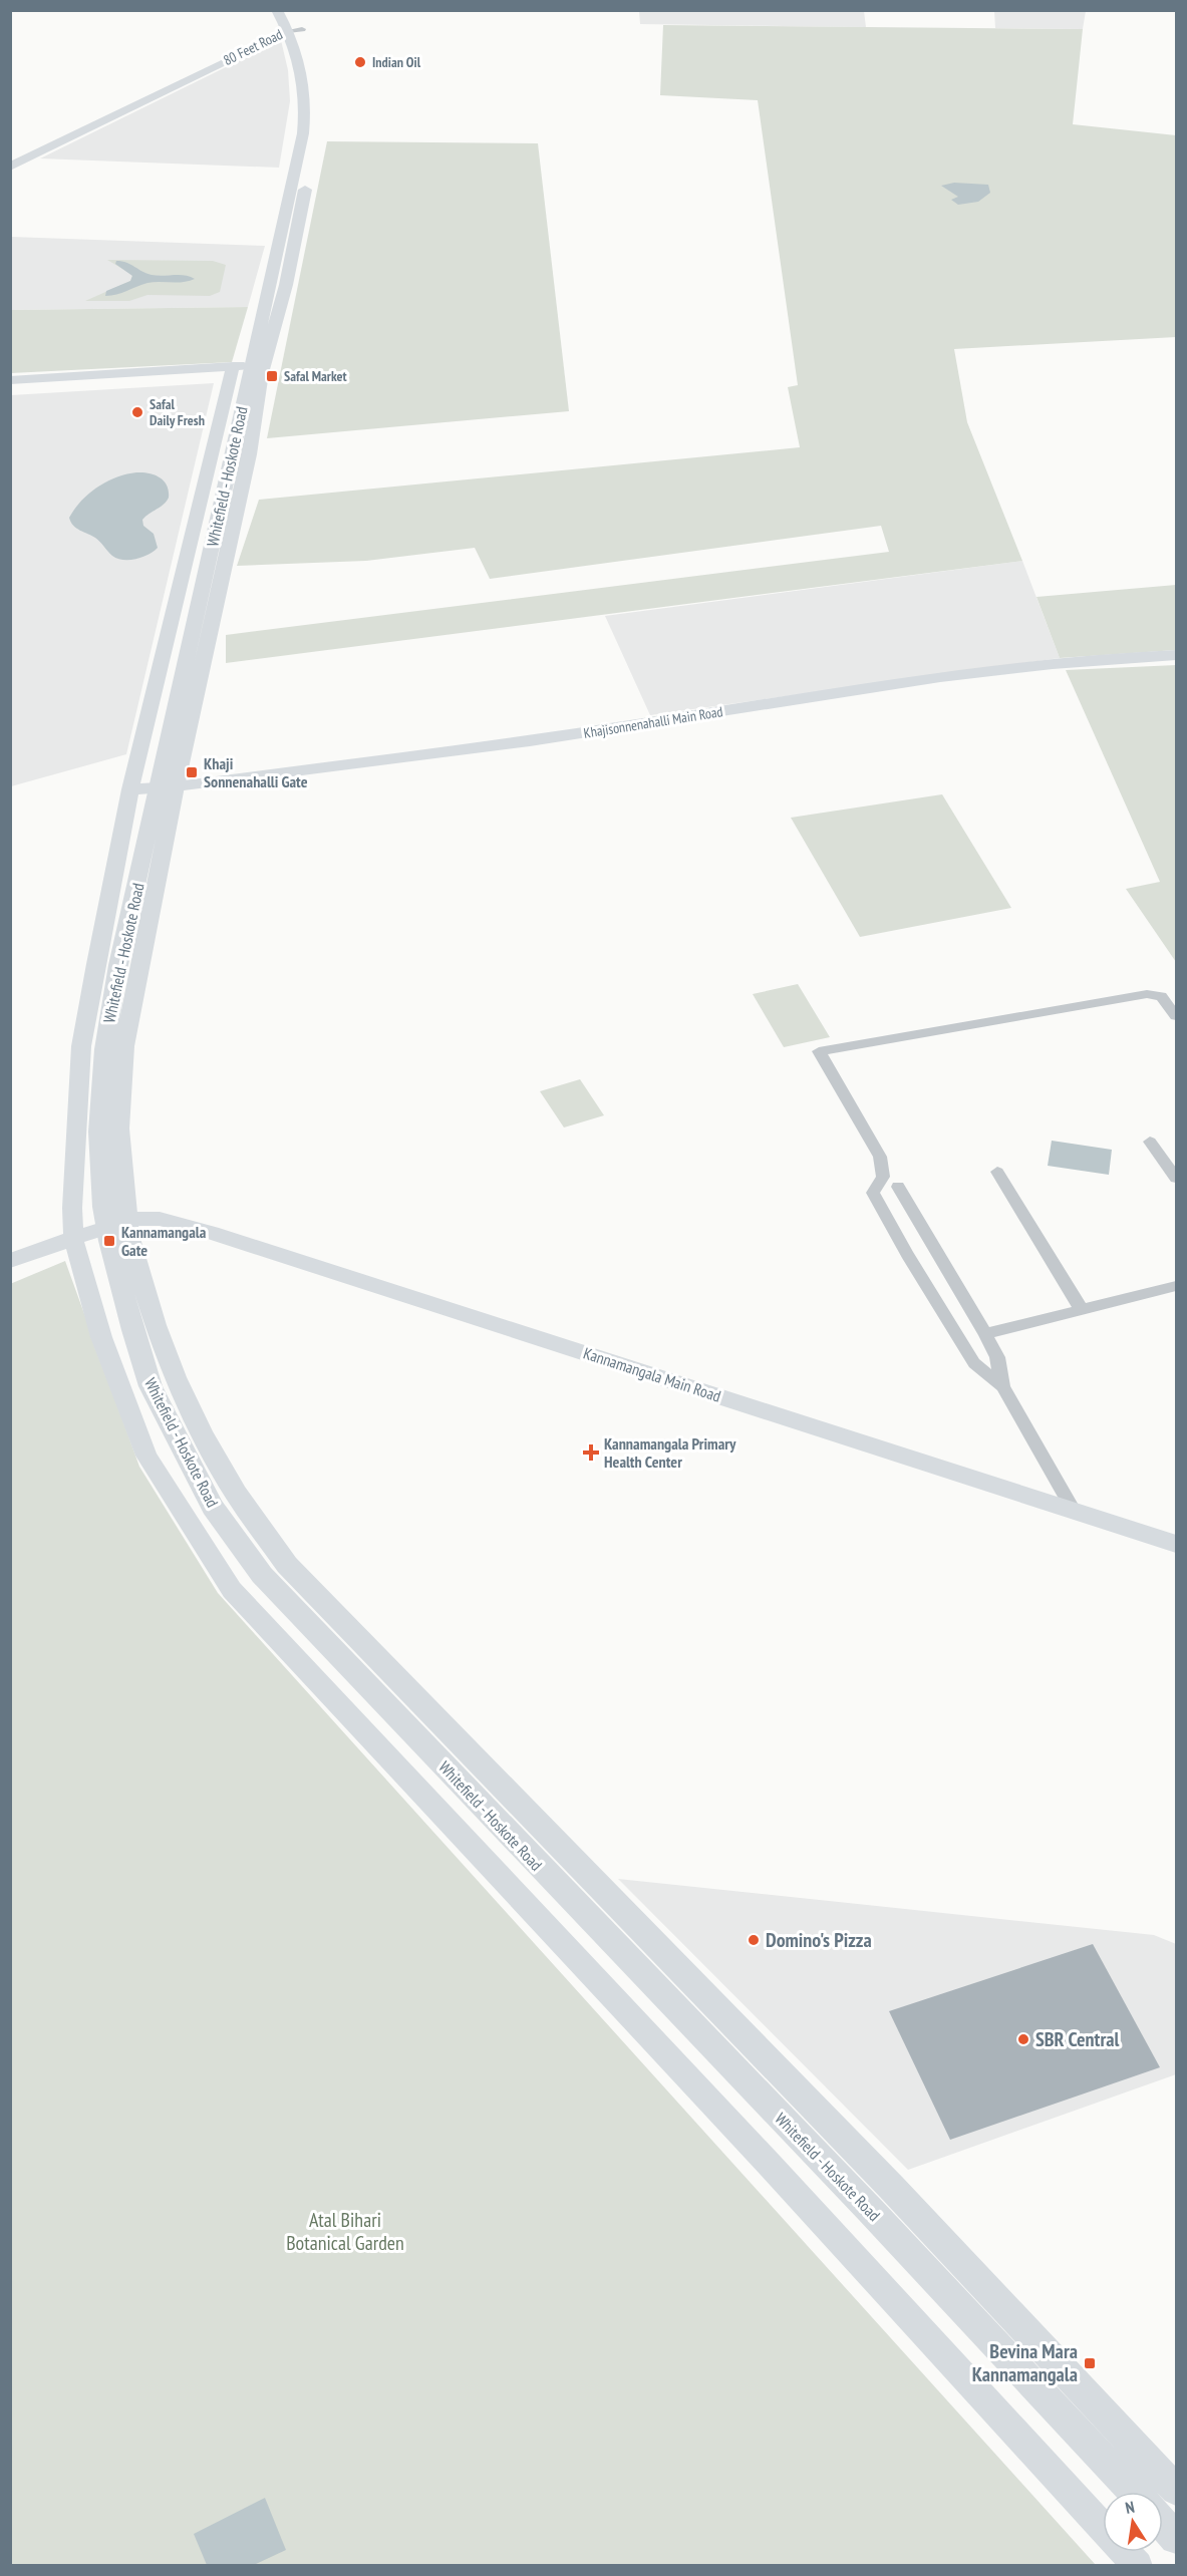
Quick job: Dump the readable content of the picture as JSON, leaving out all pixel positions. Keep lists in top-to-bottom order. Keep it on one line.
{"streets":{"main road":["Whitefield - Hoskote Road"],"street":["80 Feet Road","Khajisonnenahalli Main Road","Kannamangala Main Road"]},"crossings":[["80 Feet Road","Whitefield - Hoskote Road"],["Whitefield - Hoskote Road","Khajisonnenahalli Main Road"],["Whitefield - Hoskote Road","Kannamangala Main Road"]],"parks":["Atal Bihari Botanical Garden"],"places":{"other":["Indian Oil","Safal Daily Fresh","Domino's Pizza","SBR Central"],"transit":["Safal Market","Khaji Sonnenahalli Gate","Kannamangala Gate","Bevina Mara Kannamangala"],"health":["Kannamangala Primary Health Center"]},"north":"top"}
